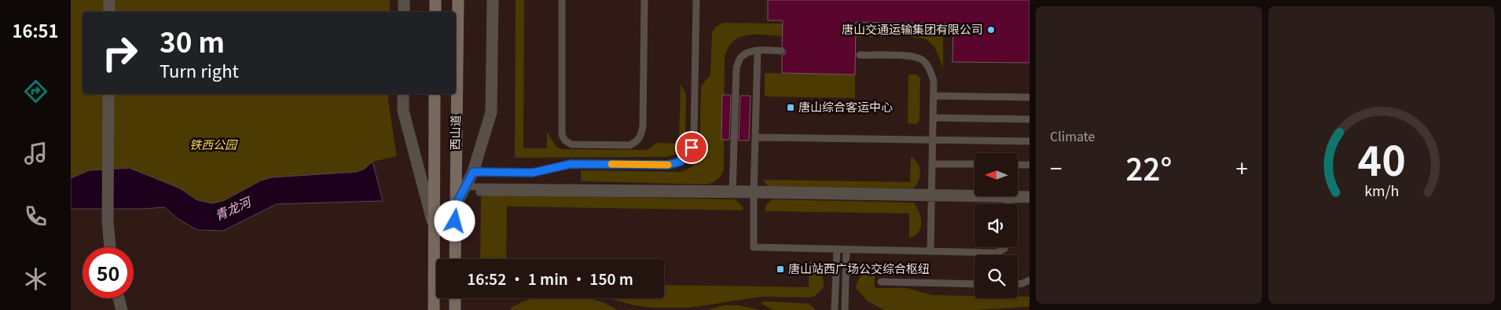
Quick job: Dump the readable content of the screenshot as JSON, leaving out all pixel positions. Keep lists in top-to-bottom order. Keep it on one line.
{"streets":{"main road":["西山道"]},"water":["青龙河"],"parks":["铁西公园"],"places":{"other":["唐山交通运输集团有限公司"],"transit":["唐山综合客运中心","唐山站西广场公交综合枢纽"]},"north":"left","page":{"tabs":"16:51","tile":"Climate","turn":["30 m","Turn right"],"heat":["−","22°","+"],"limit":"50","trip":"16:52 · 1 min · 150 m","gauge":["40","km/h"]}}
